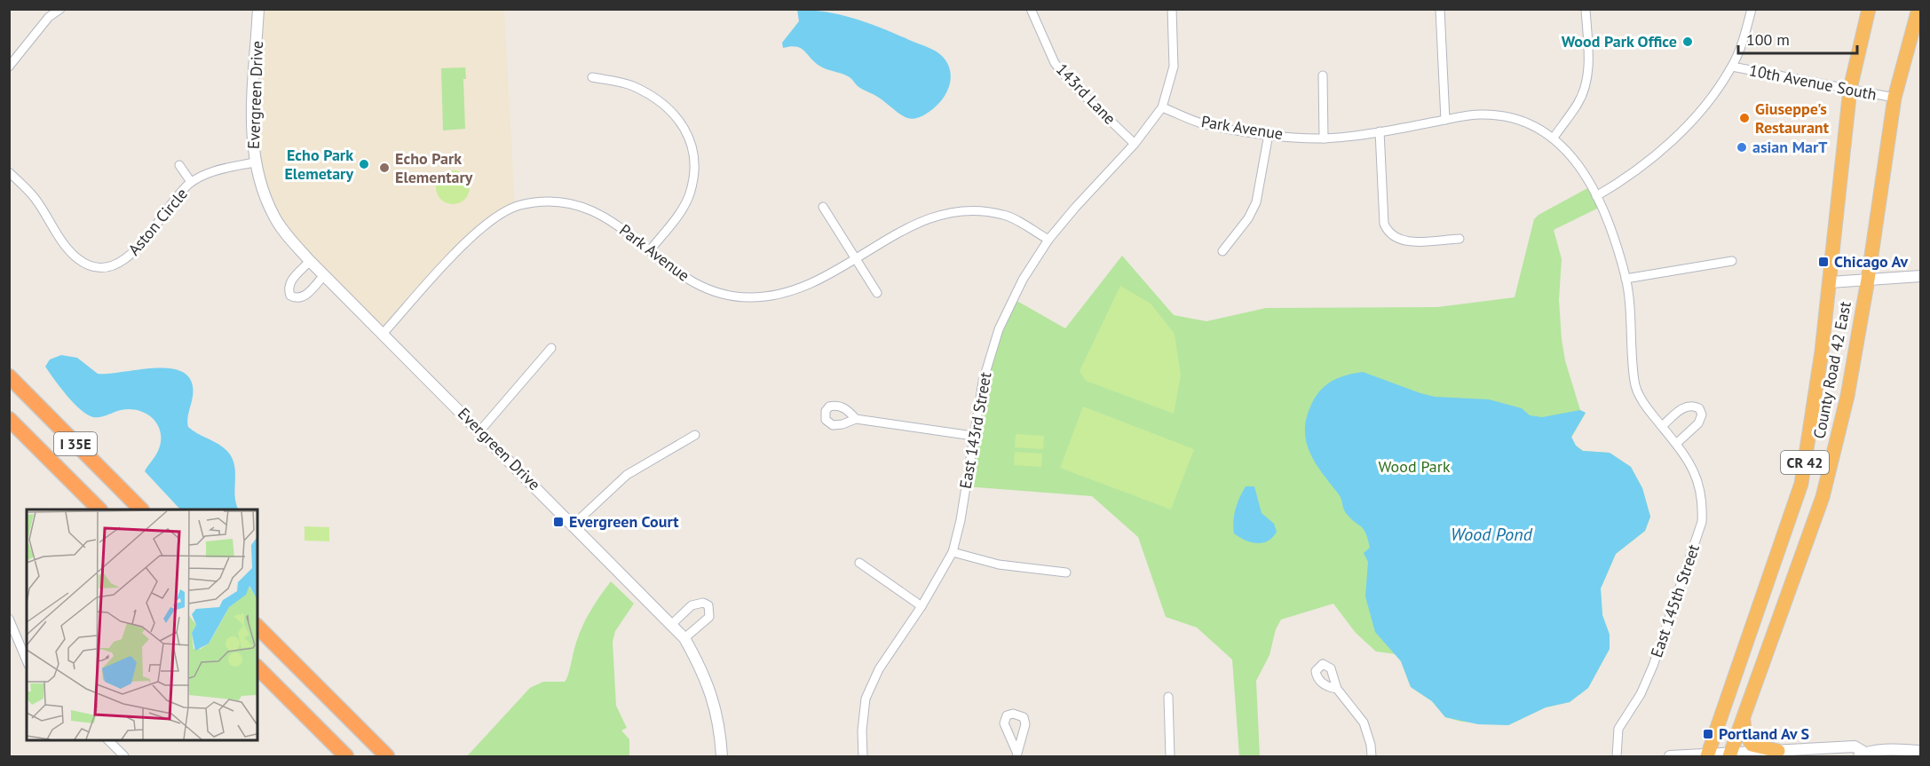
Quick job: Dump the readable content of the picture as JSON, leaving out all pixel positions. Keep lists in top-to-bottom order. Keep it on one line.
{"streets":{"highway":["County Road 42 East","I 35E","CR 42"],"street":["10th Avenue South","143rd Lane","Evergreen Drive","Park Avenue","Aston Circle","East 143rd Street","East 145th Street"]},"crossings":[["10th Avenue South","County Road 42 East"],["143rd Lane","East 143rd Street"],["Evergreen Drive","Park Avenue"],["Evergreen Drive","Aston Circle"],["Park Avenue","East 143rd Street"]],"water":["Wood Pond"],"parks":["Wood Park"],"places":{"other":["Wood Park Office","Giuseppe's Restaurant","asian MarT","Echo Park Elemetary","Echo Park Elementary"],"transit":["Chicago Av","Evergreen Court","Portland Av S"]},"scale_bar":"100 m"}
